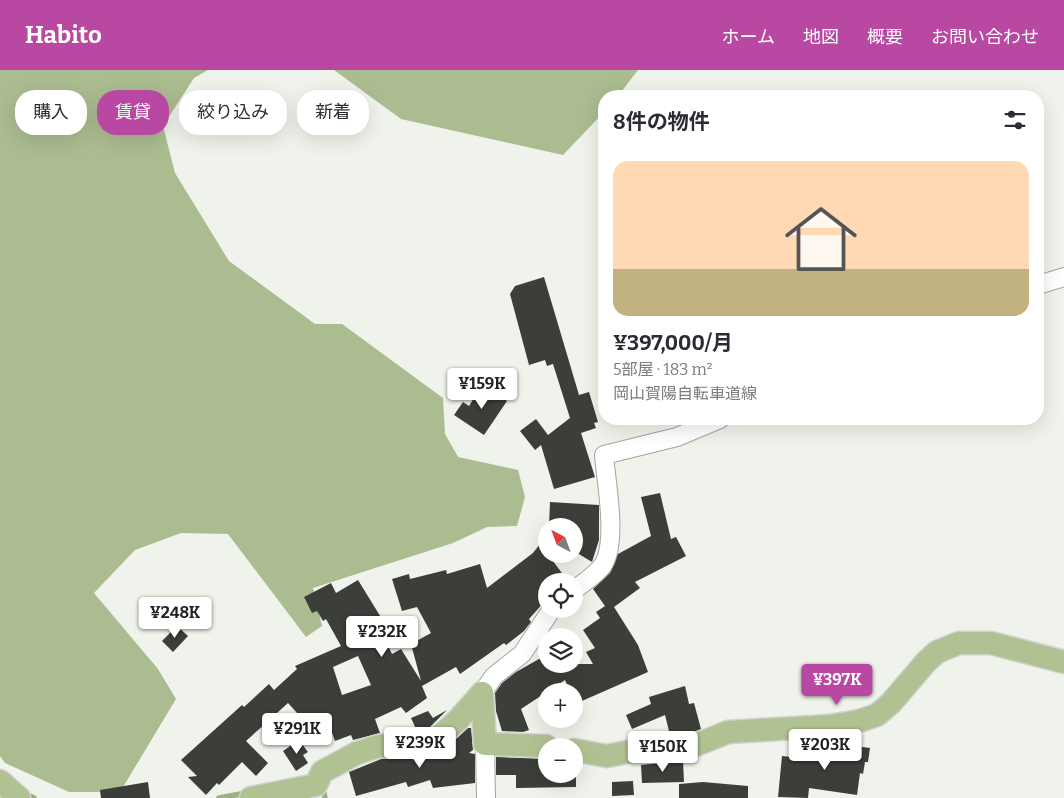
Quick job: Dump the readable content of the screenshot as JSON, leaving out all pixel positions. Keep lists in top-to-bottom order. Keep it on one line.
{"north":"top left","page":{"header":"Habito","nav":["ホーム","地図","概要","お問い合わせ"],"chip":["購入","賃貸","絞り込み","新着"],"heading":"8件の物件","list":[{"name":"¥397,000/月","note":"5部屋 · 183 m² · 岡山賀陽自転車道線"}],"price":["¥159K","¥248K","¥232K","¥397K","¥291K","¥239K","¥203K","¥150K"],"map_buttons":["+","−"]}}
